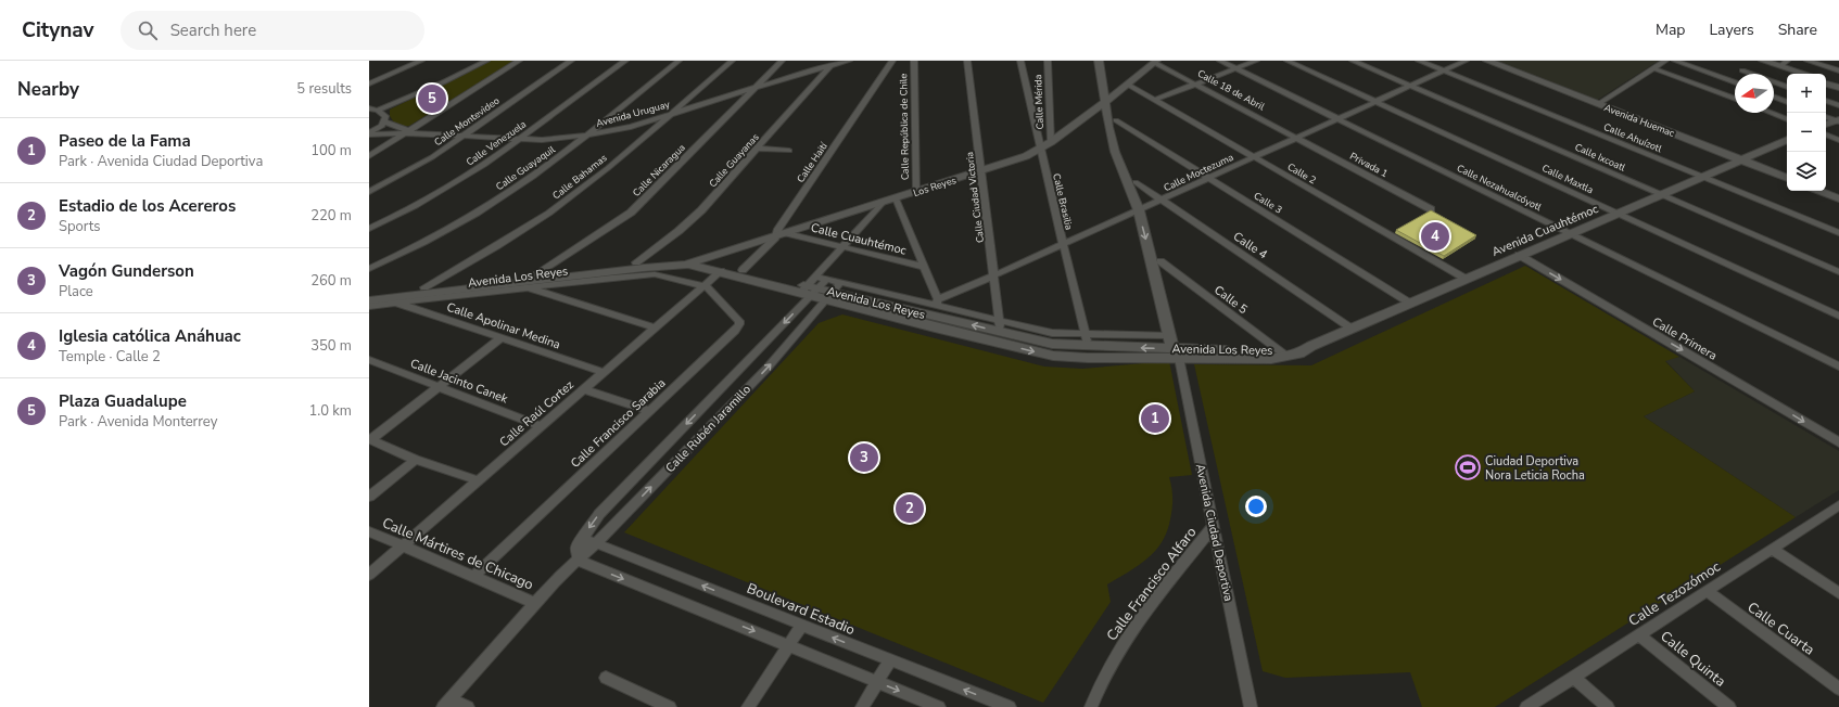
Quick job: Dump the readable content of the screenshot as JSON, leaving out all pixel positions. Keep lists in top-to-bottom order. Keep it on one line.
{"streets":{"street":["Calle 18 de Abril","Calle Mérida","Avenida Uruguay","Avenida Huemac","Calle Montevideo","Calle República de Chile","Calle Ahuízotl","Calle Venezuela","Calle Ixcoatl","Calle Guayanas","Calle Haití","Privada 1","Calle Guayaquil","Calle Nicaragua","Calle Moctezuma","Calle 2","Calle Bahamas","Calle Maxtla","Los Reyes","Calle Nezahualcóyotl","Calle Ciudad Victoria","Calle Brasilia","Calle 3","Avenida Cuauhtémoc","Calle Cuauhtémoc","Calle 4","Avenida Los Reyes","Calle 5","Calle Apolinar Medina","Calle Primera","Calle Jacinto Canek","Calle Raúl Cortez","Calle Francisco Sarabia","Calle Rubén Jaramillo","Avenida Ciudad Deportiva","Calle Mártires de Chicago","Calle Francisco Alfaro","Calle Tezozómoc","Boulevard Estadio","Calle Cuarta","Calle Quinta"]},"crossings":[["Calle 18 de Abril","Privada 1"],["Calle 18 de Abril","Calle Moctezuma"],["Calle 18 de Abril","Los Reyes"],["Calle Mérida","Los Reyes"],["Avenida Uruguay","Calle Montevideo"],["Avenida Uruguay","Calle Venezuela"],["Avenida Uruguay","Calle Guayanas"],["Avenida Uruguay","Calle Guayaquil"],["Avenida Uruguay","Calle Nicaragua"],["Avenida Uruguay","Calle Bahamas"],["Avenida Huemac","Avenida Cuauhtémoc"],["Calle República de Chile","Los Reyes"],["Calle Ahuízotl","Calle Moctezuma"],["Calle Ahuízotl","Avenida Cuauhtémoc"],["Calle Ixcoatl","Calle Moctezuma"],["Calle Ixcoatl","Avenida Cuauhtémoc"],["Calle Guayanas","Avenida Los Reyes"],["Calle Haití","Los Reyes"],["Calle Haití","Avenida Los Reyes"],["Privada 1","Calle Moctezuma"],["Calle Nicaragua","Avenida Los Reyes"],["Calle Moctezuma","Calle 2"],["Calle Moctezuma","Calle Maxtla"],["Calle Moctezuma","Calle Nezahualcóyotl"],["Calle Moctezuma","Calle Ciudad Victoria"],["Calle Moctezuma","Calle Brasilia"],["Calle Moctezuma","Calle 3"],["Calle Moctezuma","Calle 4"],["Calle Moctezuma","Avenida Ciudad Deportiva"],["Calle 2","Los Reyes"],["Calle 2","Avenida Cuauhtémoc"],["Calle Bahamas","Avenida Los Reyes"],["Calle Maxtla","Avenida Cuauhtémoc"],["Los Reyes","Calle Ciudad Victoria"],["Los Reyes","Calle Brasilia"],["Los Reyes","Calle Cuauhtémoc"],["Los Reyes","Avenida Los Reyes"],["Los Reyes","Avenida Ciudad Deportiva"],["Calle Nezahualcóyotl","Avenida Cuauhtémoc"],["Calle Ciudad Victoria","Avenida Los Reyes"],["Calle Brasilia","Avenida Los Reyes"],["Calle 3","Avenida Cuauhtémoc"],["Calle 3","Avenida Ciudad Deportiva"],["Avenida Cuauhtémoc","Calle 4"],["Avenida Cuauhtémoc","Avenida Los Reyes"],["Avenida Cuauhtémoc","Calle Primera"],["Calle 4","Avenida Ciudad Deportiva"],["Avenida Los Reyes","Calle 5"],["Avenida Los Reyes","Calle Apolinar Medina"],["Avenida Los Reyes","Calle Raúl Cortez"],["Avenida Los Reyes","Calle Rubén Jaramillo"],["Avenida Los Reyes","Avenida Ciudad Deportiva"],["Calle 5","Avenida Ciudad Deportiva"],["Calle Apolinar Medina","Calle Raúl Cortez"],["Calle Jacinto Canek","Calle Raúl Cortez"],["Calle Raúl Cortez","Calle Francisco Sarabia"],["Calle Raúl Cortez","Calle Mártires de Chicago"],["Calle Francisco Sarabia","Calle Mártires de Chicago"],["Calle Rubén Jaramillo","Calle Mártires de Chicago"],["Calle Rubén Jaramillo","Boulevard Estadio"],["Avenida Ciudad Deportiva","Calle Francisco Alfaro"],["Calle Tezozómoc","Calle Cuarta"],["Calle Tezozómoc","Calle Quinta"]],"one_way":["Calle Primera"],"places":{"sports":["Ciudad Deportiva Nora Leticia Rocha"]},"north":"left","page":{"header":"Citynav","search":"Search here","nav":["Map","Layers","Share"],"heading":["Nearby","5 results"],"map_buttons":["+","−"],"pins":["5","4","1","3","2"],"list":[{"mark":"1","name":"Paseo de la Fama","note":"Park · Avenida Ciudad Deportiva","value":"100 m"},{"mark":"2","name":"Estadio de los Acereros","note":"Sports","value":"220 m"},{"mark":"3","name":"Vagón Gunderson","note":"Place","value":"260 m"},{"mark":"4","name":"Iglesia católica Anáhuac","note":"Temple · Calle 2","value":"350 m"},{"mark":"5","name":"Plaza Guadalupe","note":"Park · Avenida Monterrey","value":"1.0 km"}]}}
